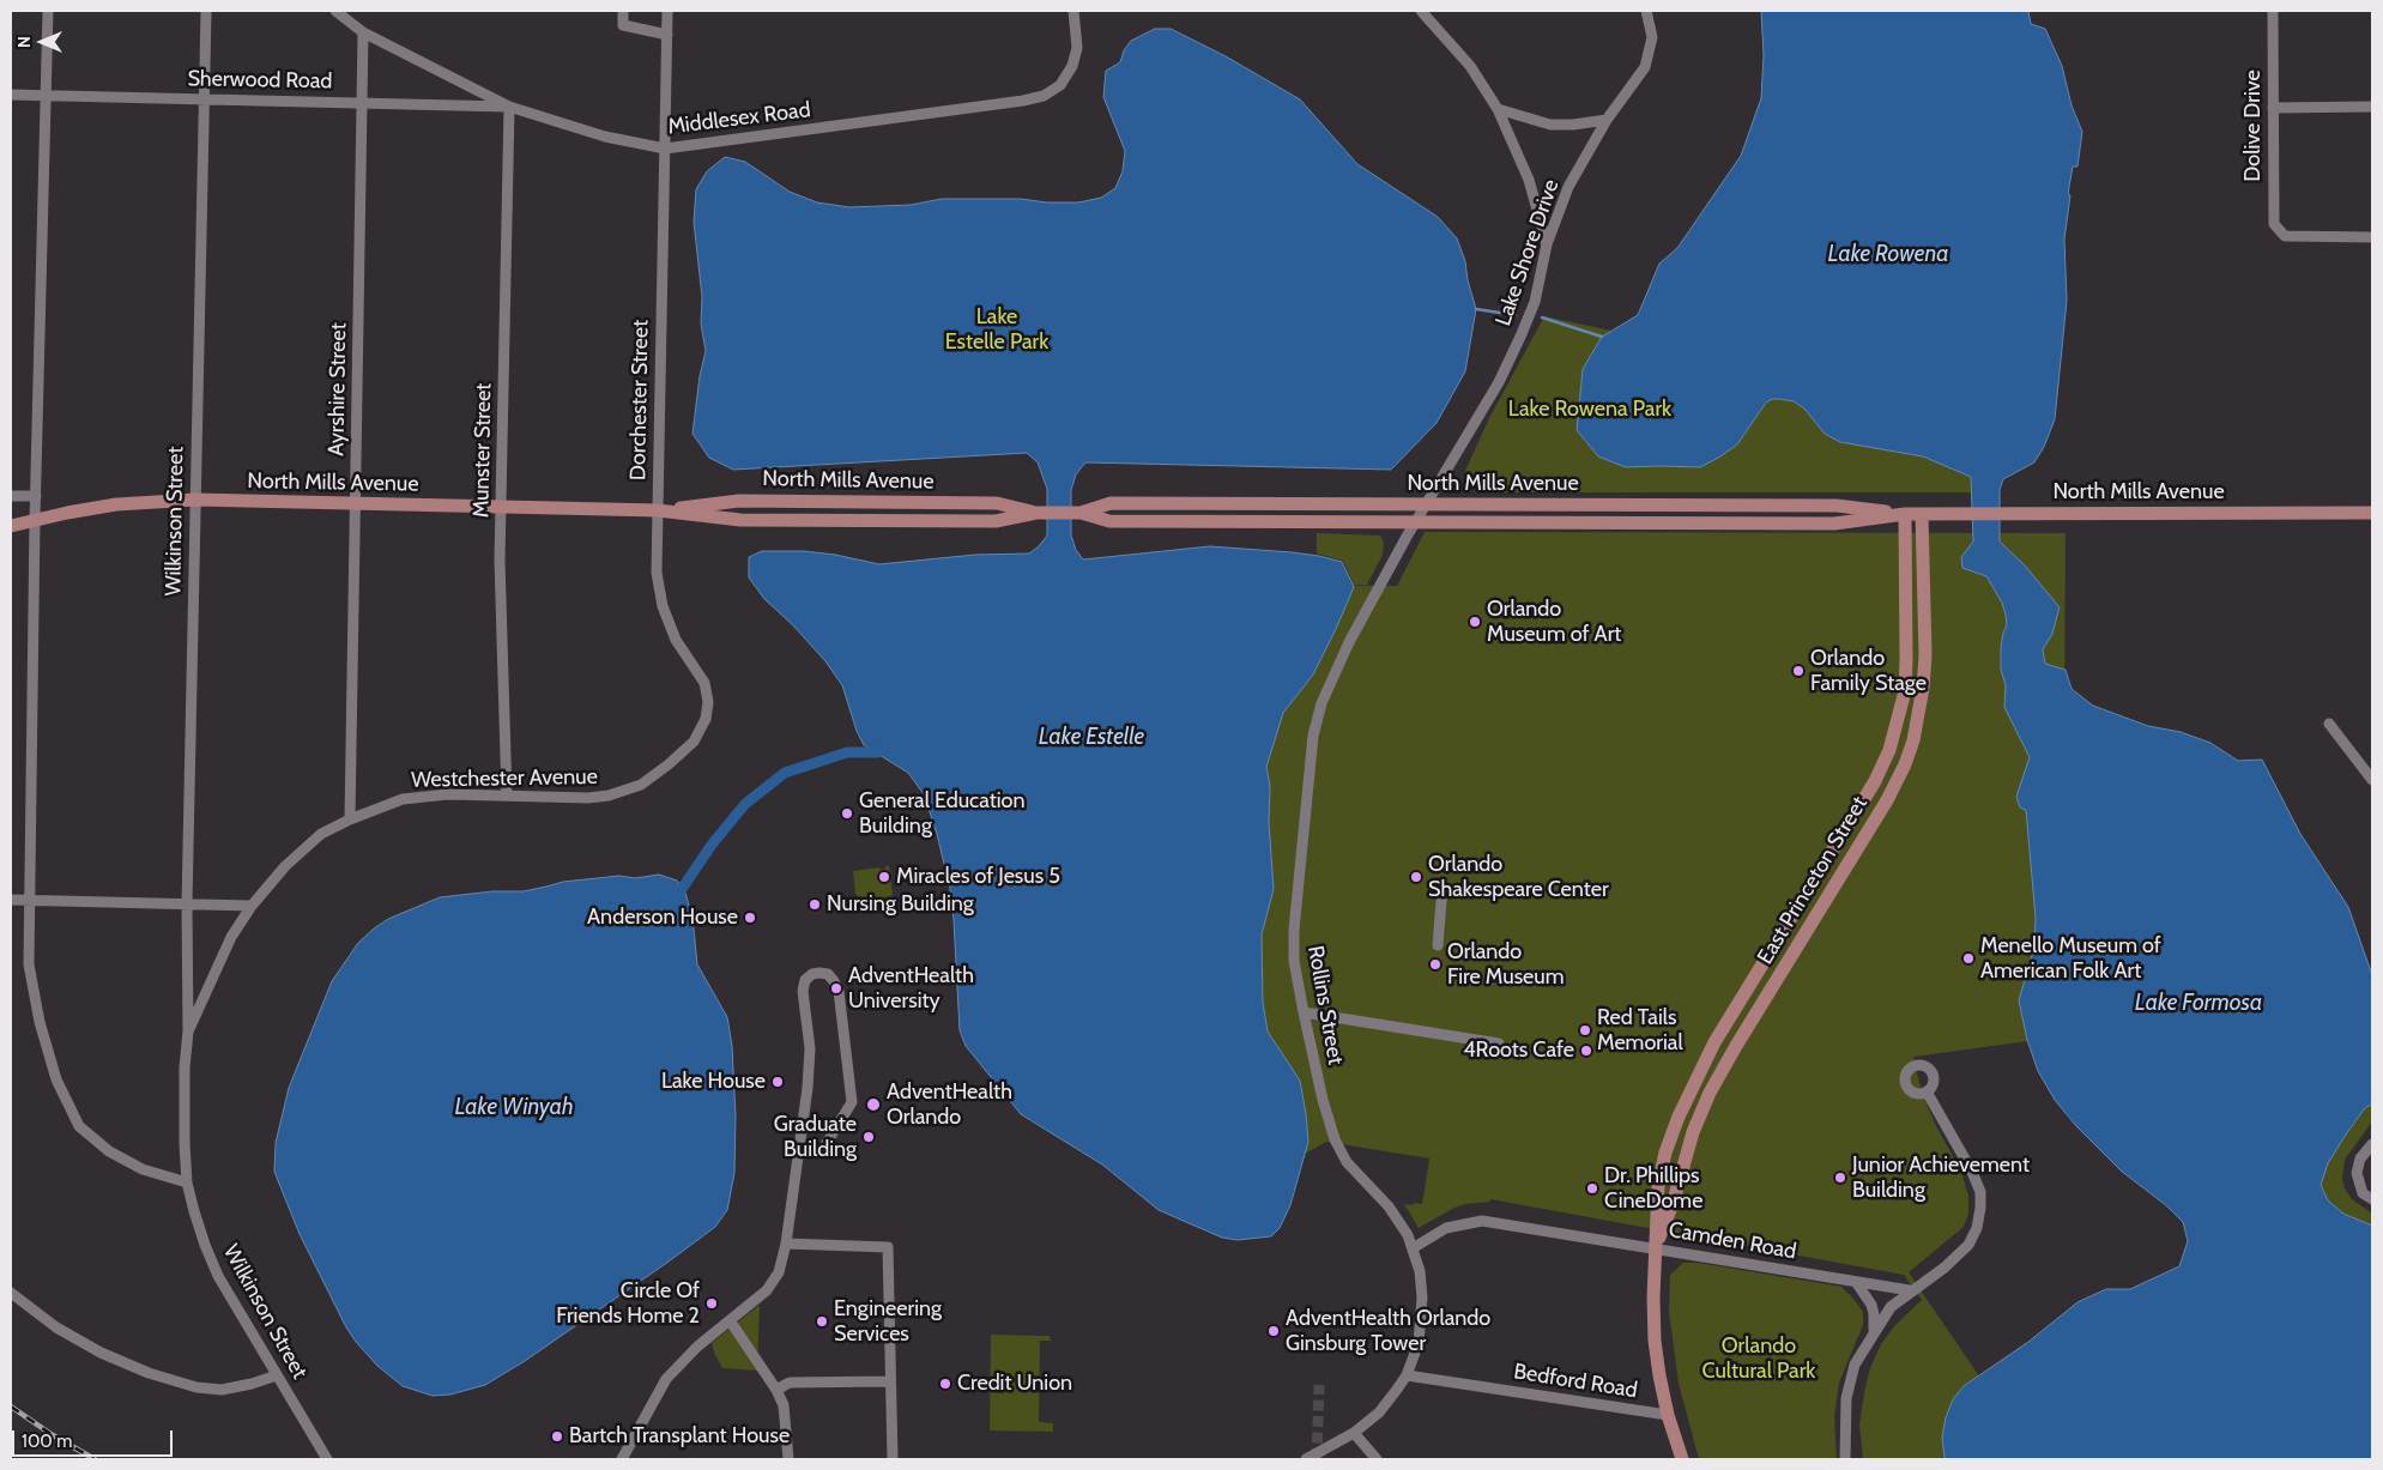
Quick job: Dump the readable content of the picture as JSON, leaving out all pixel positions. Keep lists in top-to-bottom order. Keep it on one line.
{"streets":{"main road":["North Mills Avenue","East Princeton Street"],"street":["Sherwood Road","Middlesex Road","Dolive Drive","Lake Shore Drive","Ayrshire Street","Dorchester Street","Munster Street","Wilkinson Street","Westchester Avenue","Rollins Street","Camden Road","Bedford Road"]},"crossings":[["Sherwood Road","Middlesex Road"],["Sherwood Road","Ayrshire Street"],["Sherwood Road","Munster Street"],["Sherwood Road","Wilkinson Street"],["Middlesex Road","Ayrshire Street"],["Middlesex Road","Dorchester Street"],["Middlesex Road","Munster Street"],["Lake Shore Drive","North Mills Avenue"],["Lake Shore Drive","Rollins Street"],["Ayrshire Street","North Mills Avenue"],["Ayrshire Street","Westchester Avenue"],["Dorchester Street","North Mills Avenue"],["Dorchester Street","Westchester Avenue"],["Munster Street","North Mills Avenue"],["Munster Street","Westchester Avenue"],["North Mills Avenue","Wilkinson Street"],["North Mills Avenue","East Princeton Street"],["North Mills Avenue","Rollins Street"],["Wilkinson Street","Westchester Avenue"],["East Princeton Street","Camden Road"],["East Princeton Street","Bedford Road"],["Rollins Street","Camden Road"],["Rollins Street","Bedford Road"]],"water":["Lake Rowena","Lake Estelle","Lake Formosa","Lake Winyah"],"parks":["Lake Estelle Park","Lake Rowena Park","Orlando Cultural Park"],"places":["Orlando Museum of Art","Orlando Family Stage","General Education Building","Miracles of Jesus 5","Orlando Shakespeare Center","Nursing Building","Anderson House","Menello Museum of American Folk Art","Orlando Fire Museum","AdventHealth University","Red Tails Memorial","4Roots Cafe","Lake House","AdventHealth Orlando","Graduate Building","Junior Achievement Building","Dr. Phillips CineDome","Circle Of Friends Home 2","Engineering Services","AdventHealth Orlando Ginsburg Tower","Credit Union","Bartch Transplant House"],"scale_bar":"100 m","north":"left"}
